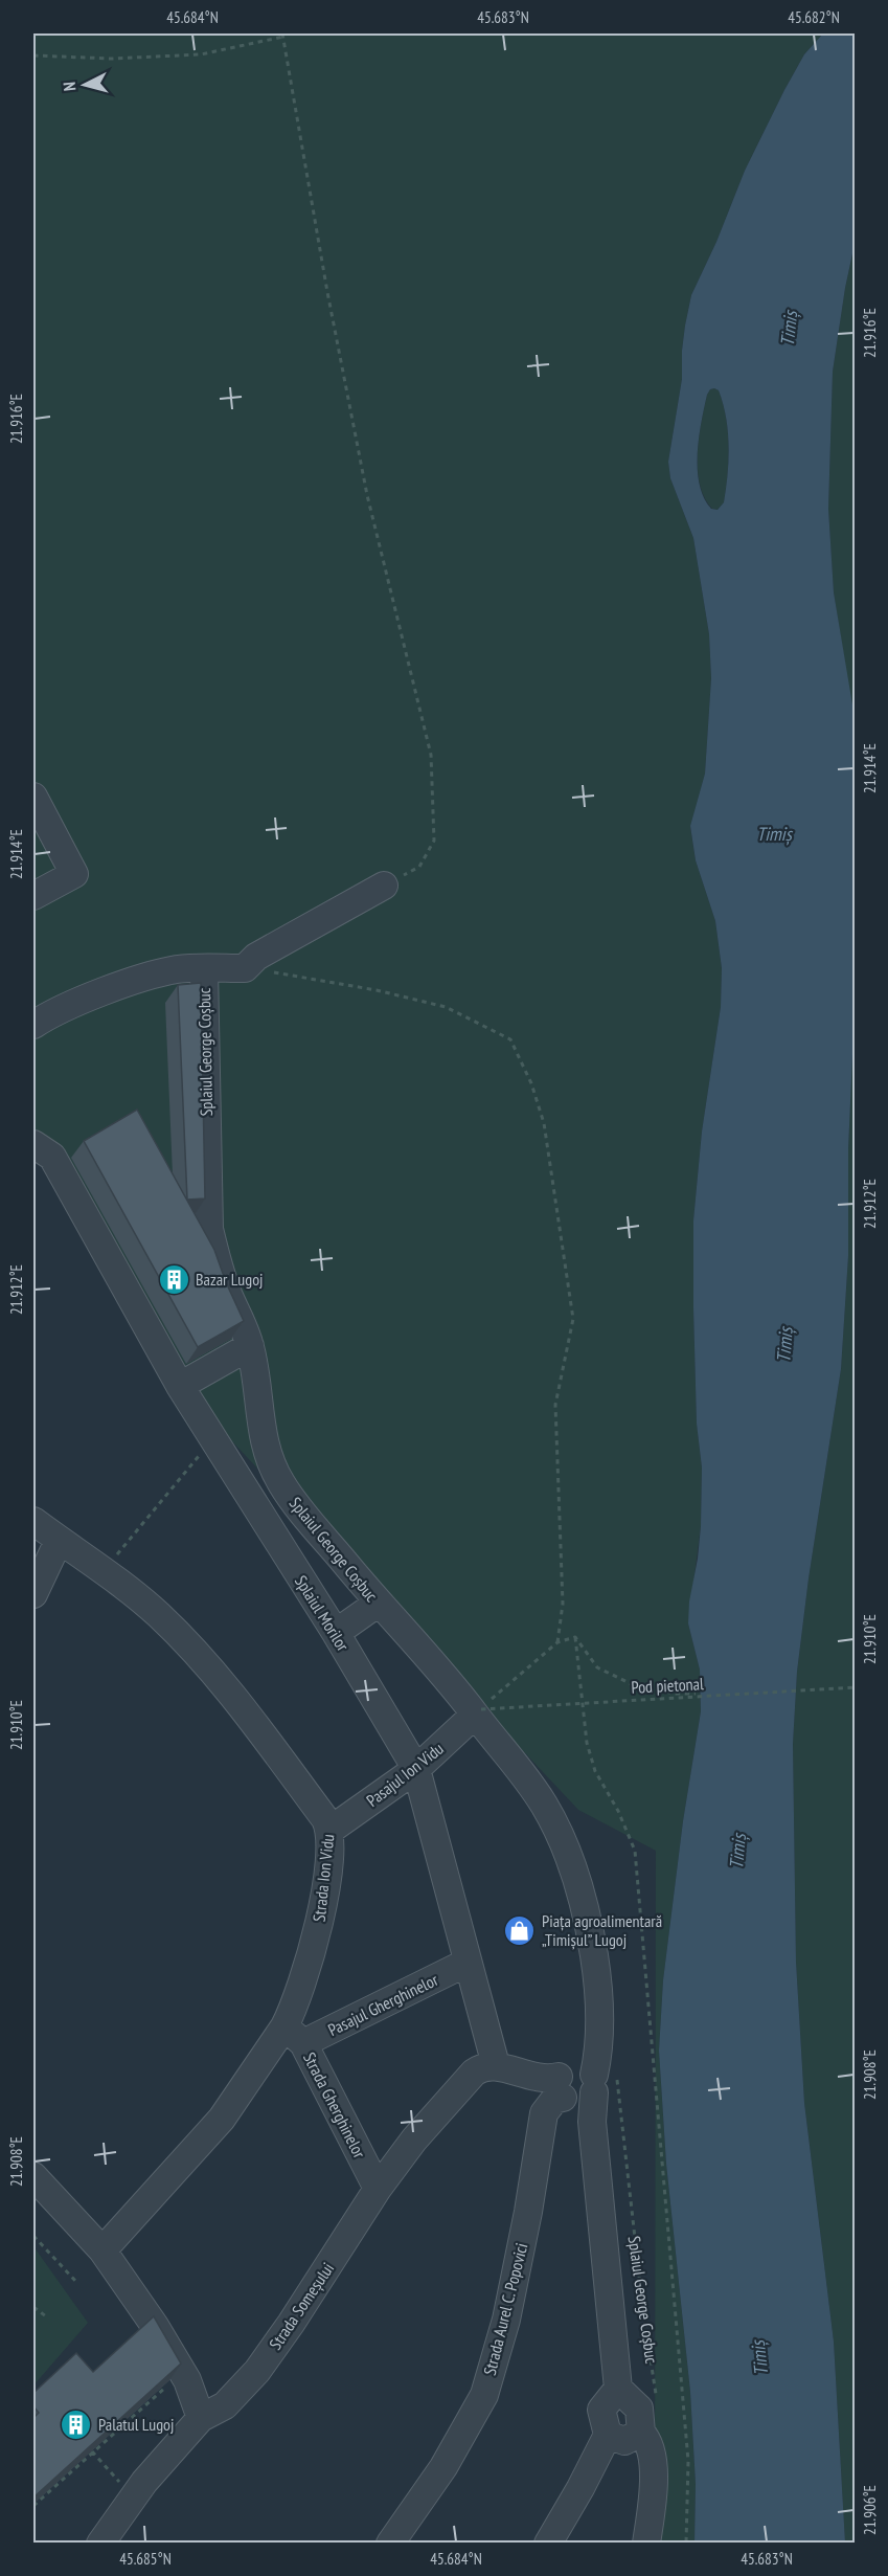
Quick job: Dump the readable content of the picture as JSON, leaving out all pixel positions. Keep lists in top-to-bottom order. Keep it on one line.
{"streets":{"street":["Splaiul George Coșbuc","Splaiul Morilor","Pasajul Ion Vidu","Strada Ion Vidu","Pasajul Gherghinelor","Strada Gherghinelor","Strada Someșului","Strada Aurel C. Popovici"],"path":["Pod pietonal"]},"crossings":[["Splaiul George Coșbuc","Pod pietonal"],["Splaiul George Coșbuc","Pasajul Ion Vidu"],["Splaiul George Coșbuc","Strada Aurel C. Popovici"],["Splaiul Morilor","Pasajul Ion Vidu"],["Splaiul Morilor","Strada Someșului"],["Pod pietonal","Pasajul Ion Vidu"],["Pasajul Ion Vidu","Strada Ion Vidu"],["Strada Ion Vidu","Pasajul Gherghinelor"],["Strada Ion Vidu","Strada Gherghinelor"],["Pasajul Gherghinelor","Strada Gherghinelor"],["Strada Gherghinelor","Strada Someșului"]],"water":["Timiș"],"places":{"building":["Bazar Lugoj","Palatul Lugoj"],"shop":["Piața agroalimentară „Timișul” Lugoj"]},"north":"left","coordinates":["45.684°N","45.683°N","45.682°N","21.916°E","21.914°E","21.912°E","21.910°E","21.908°E","21.906°E","45.685°N"]}
